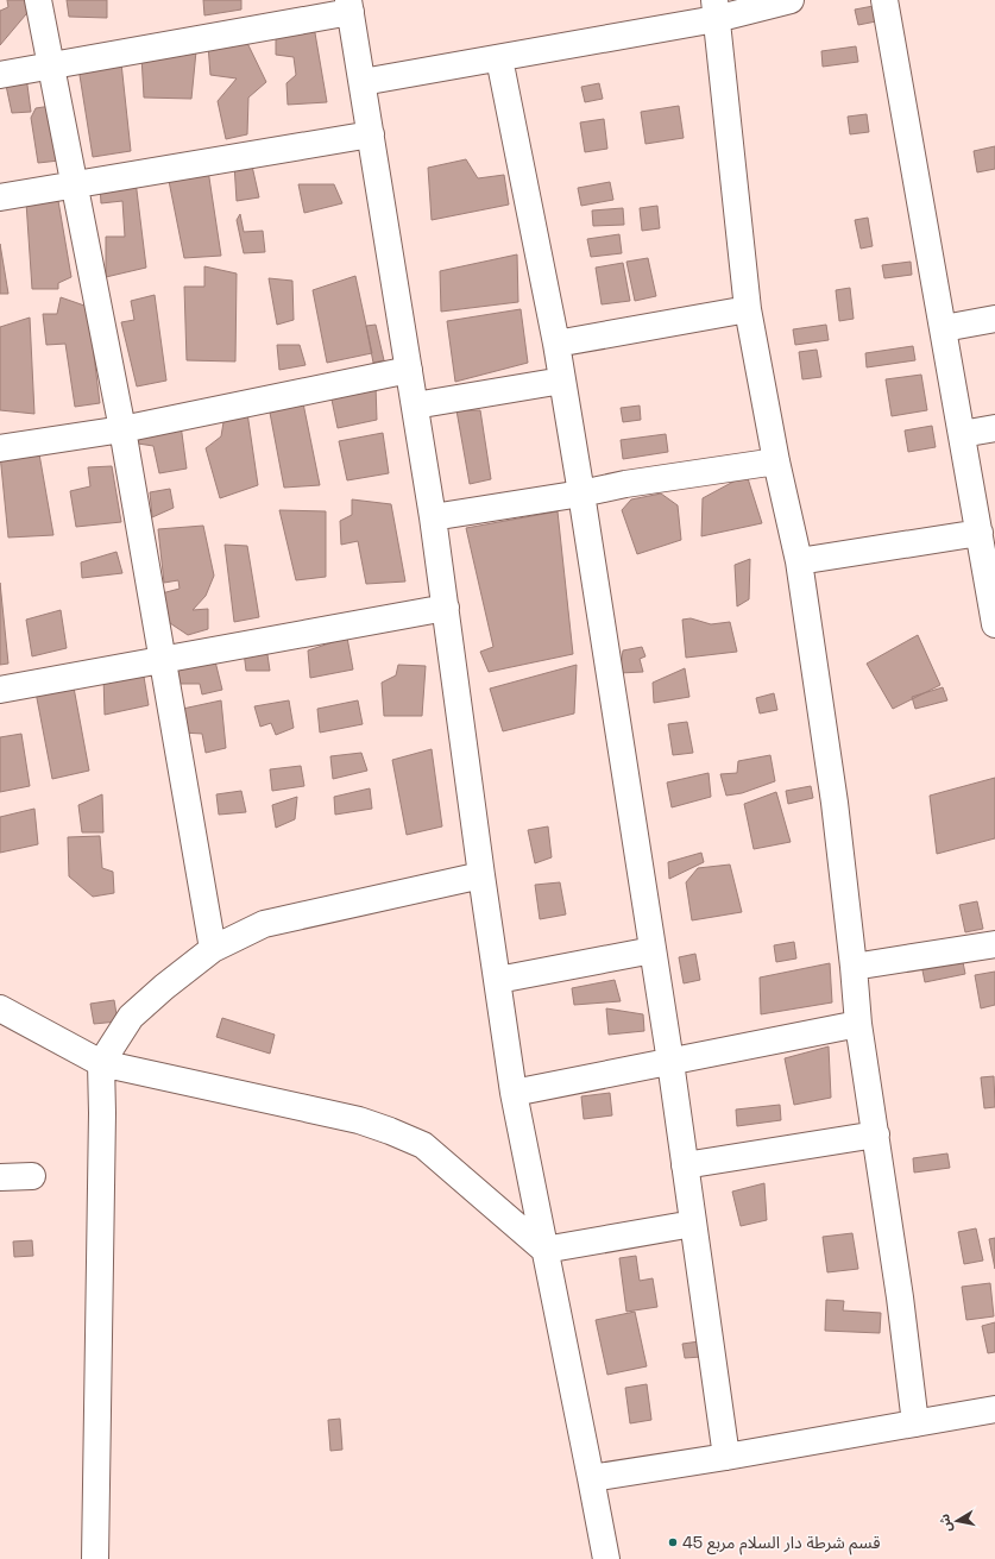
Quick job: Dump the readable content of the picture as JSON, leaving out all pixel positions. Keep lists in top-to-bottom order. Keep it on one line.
{"places":["قسم شرطة دار السلام مربع 45"],"north":"left"}
